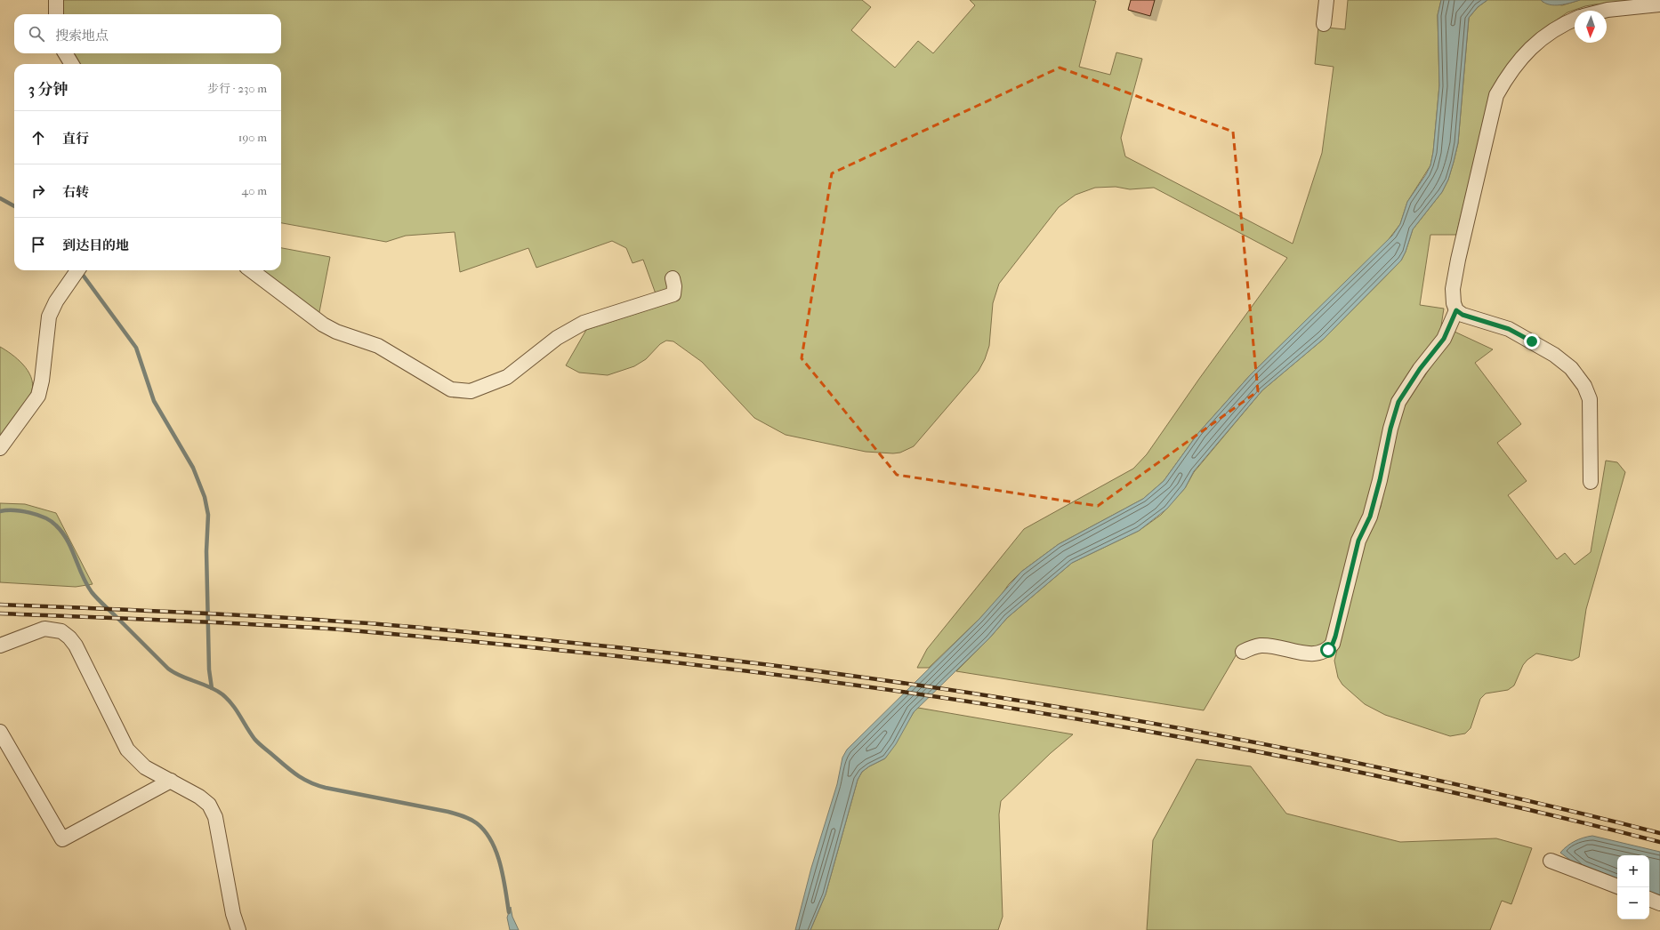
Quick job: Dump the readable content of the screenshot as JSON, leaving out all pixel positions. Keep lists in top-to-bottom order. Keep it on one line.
{"north":"bottom","page":{"search":"搜索地点","heading":["3 分钟","步行 · 230 m"],"list":[["直行","190 m"],["右转","40 m"],"到达目的地"],"map_buttons":["+","−"]}}
